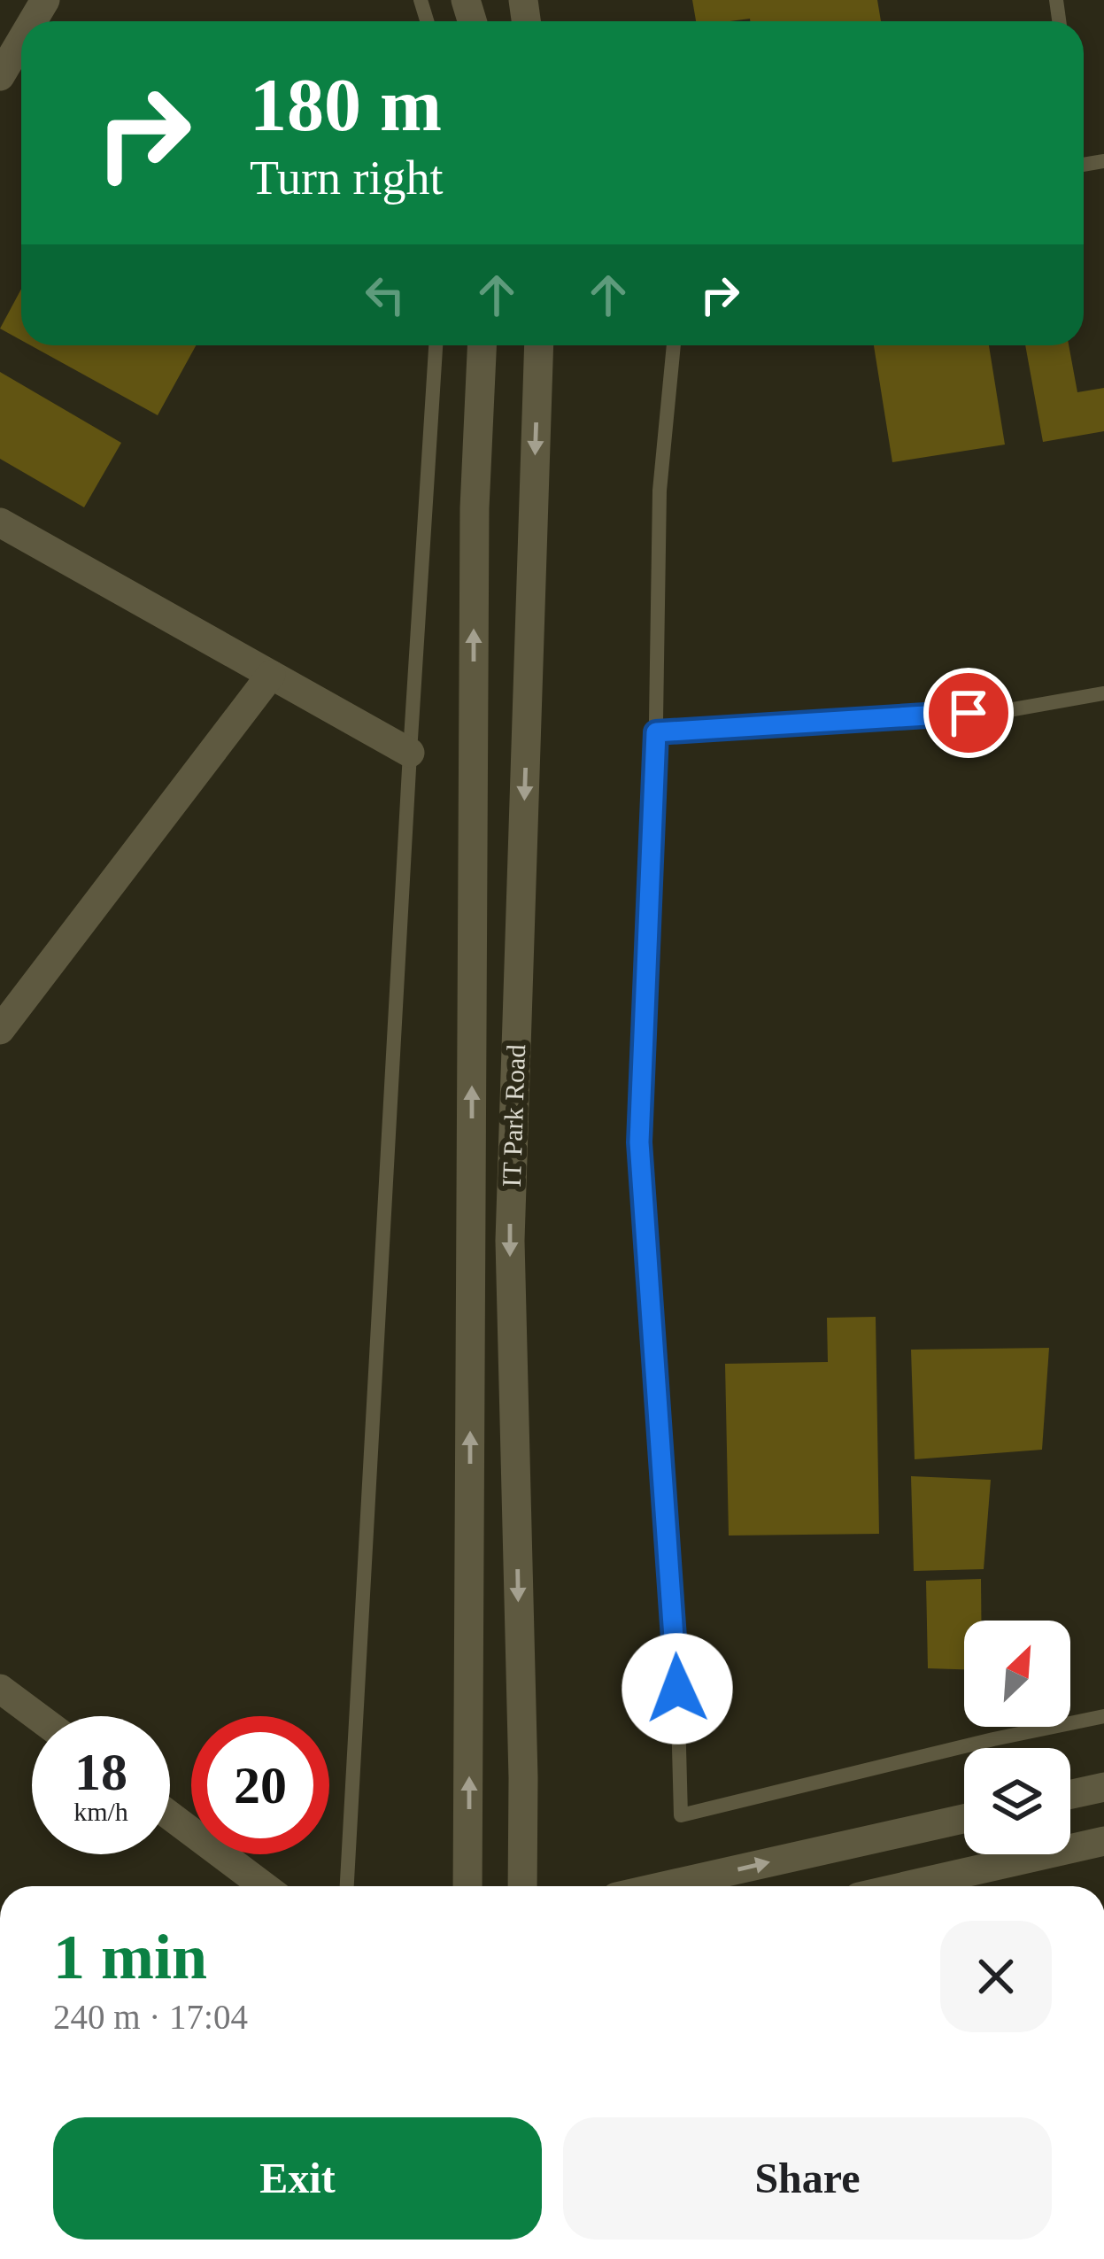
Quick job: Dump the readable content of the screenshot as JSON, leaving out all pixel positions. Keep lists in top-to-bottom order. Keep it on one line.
{"streets":{"street":["IT Park Road"]},"north":"top right","page":{"turn":["180 m","Turn right"],"speed":"18 km/h","limit":"20","heading":["1 min","240 m · 17:04"],"buttons":["Exit","Share"]}}
